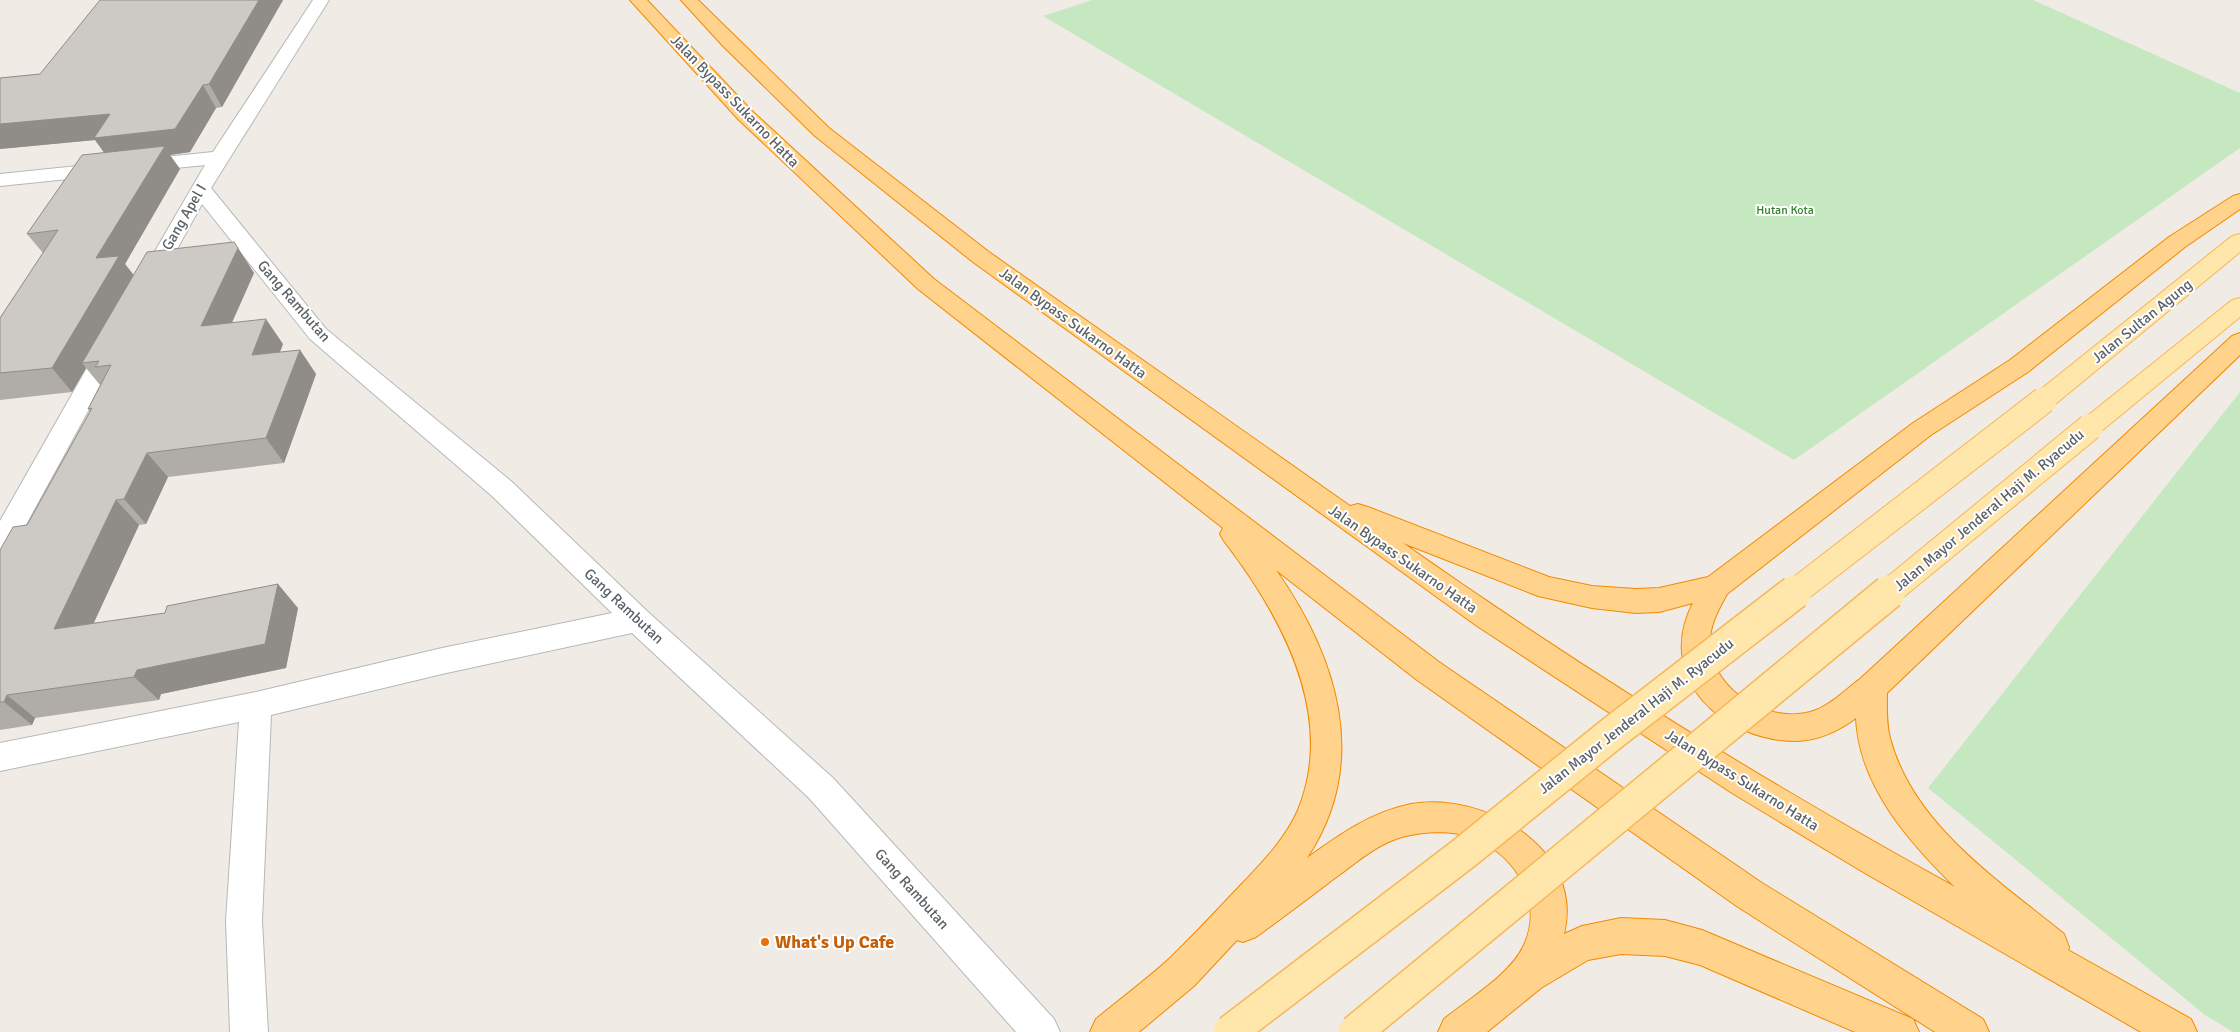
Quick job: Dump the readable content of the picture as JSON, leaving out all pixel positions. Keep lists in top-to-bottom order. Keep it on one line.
{"streets":{"highway":["Jalan Bypass Sukarno Hatta"],"main road":["Jalan Sultan Agung","Jalan Mayor Jenderal Haji M. Ryacudu"],"street":["Gang Apel I","Gang Rambutan"]},"crossings":[["Gang Apel I","Gang Rambutan"],["Jalan Sultan Agung","Jalan Mayor Jenderal Haji M. Ryacudu"]],"parks":["Hutan Kota"],"places":["What's Up Cafe"]}
